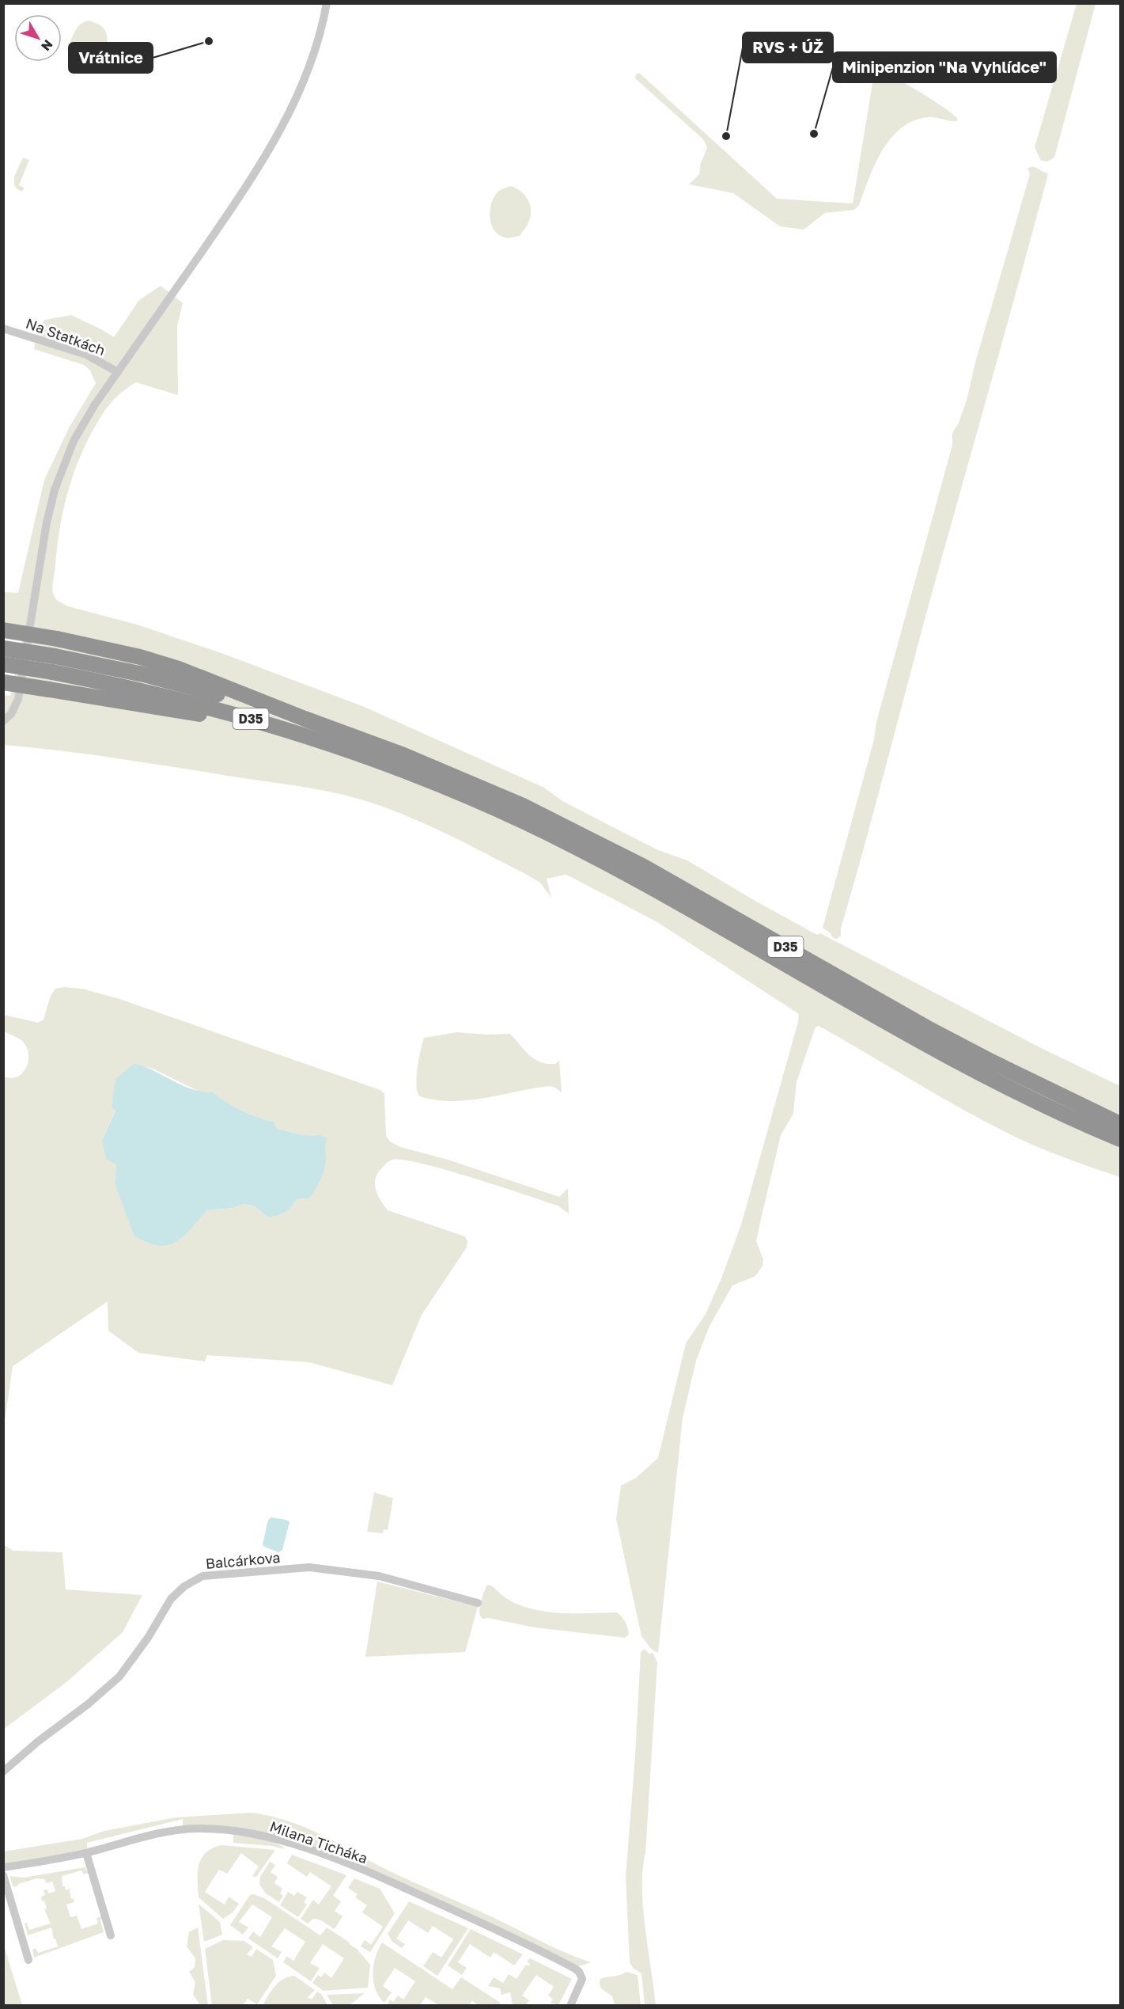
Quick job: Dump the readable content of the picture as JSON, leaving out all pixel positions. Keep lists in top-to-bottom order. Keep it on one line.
{"streets":{"highway":["D35"],"street":["Na Statkách","Balcárkova","Milana Ticháka"]},"places":["Vrátnice","Minipenzion \"Na Vyhlídce\"","RVS + ÚŽ"],"north":"bottom right"}
